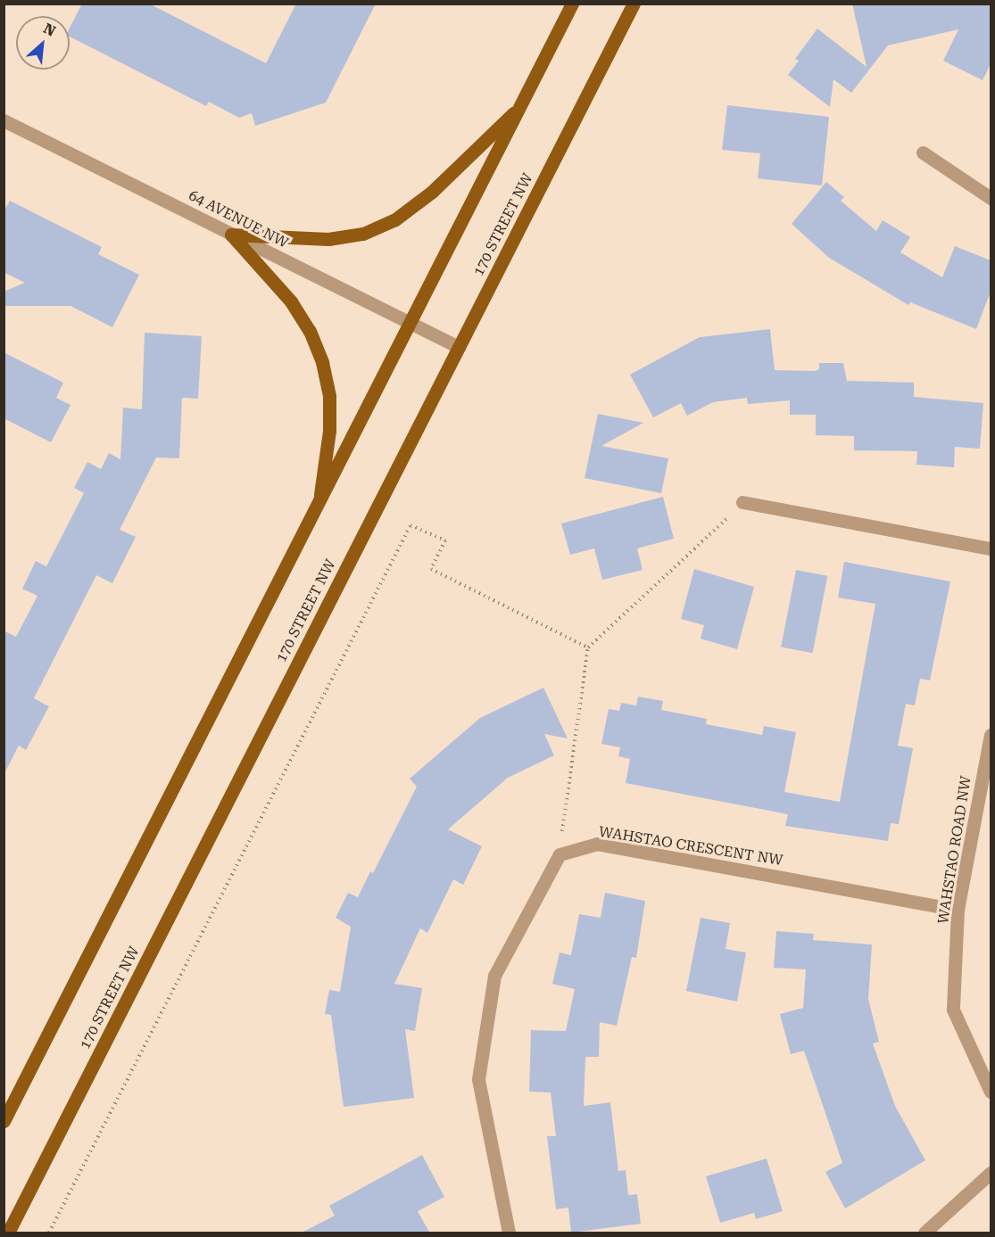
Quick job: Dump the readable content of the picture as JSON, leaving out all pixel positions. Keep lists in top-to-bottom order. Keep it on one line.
{"streets":{"main road":["170 STREET NW"],"street":["64 AVENUE NW","WAHSTAO CRESCENT NW","WAHSTAO ROAD NW"]},"crossings":[["64 AVENUE NW","170 STREET NW"],["WAHSTAO CRESCENT NW","WAHSTAO ROAD NW"]],"north":"top right"}
